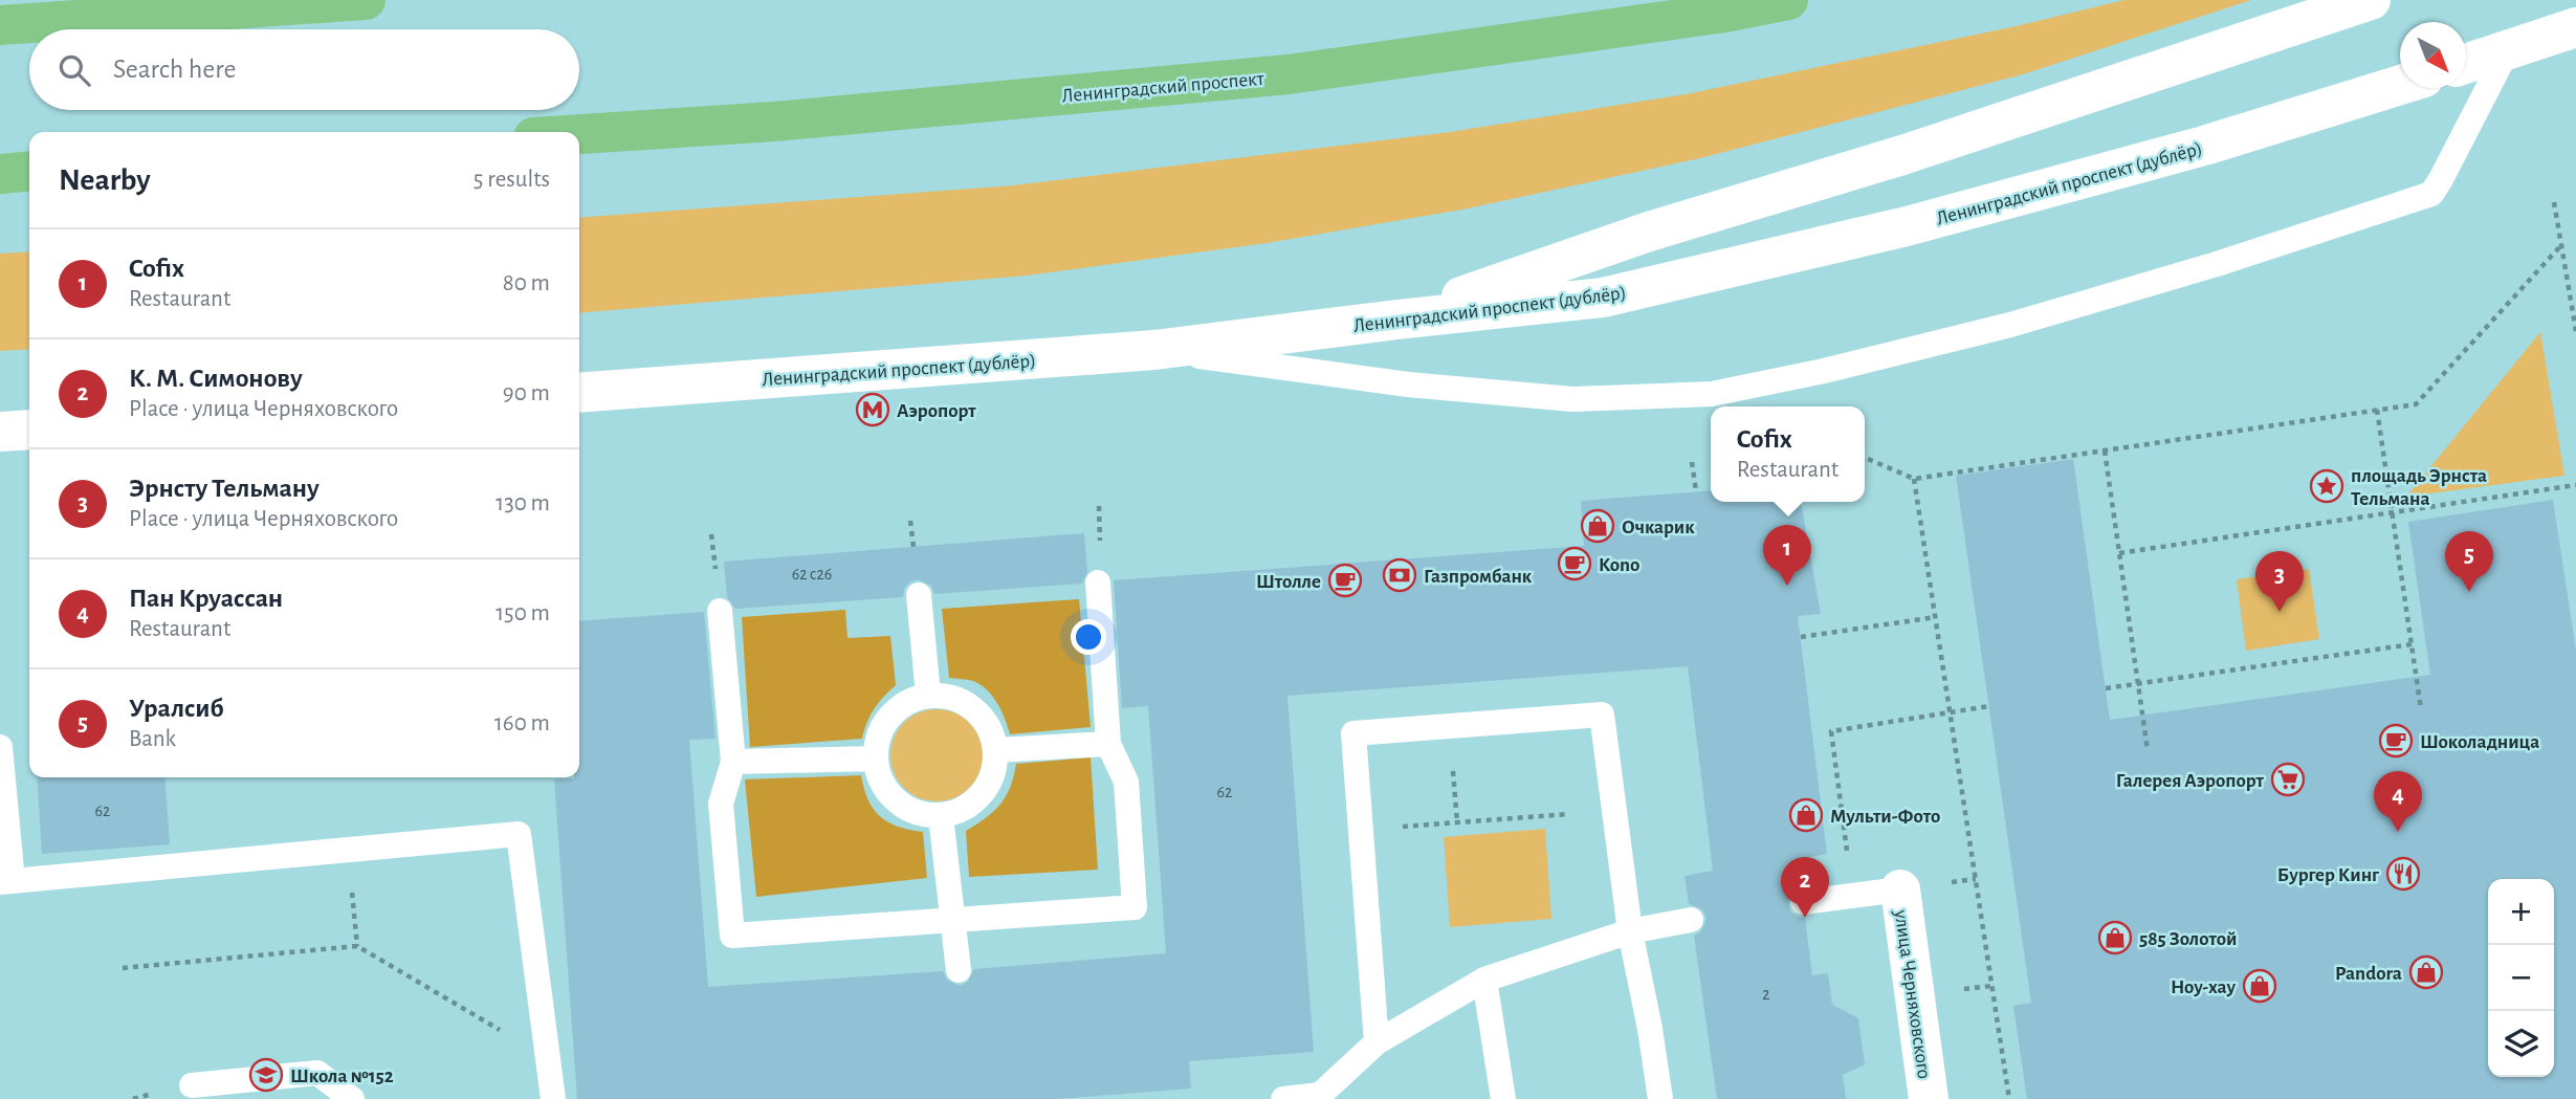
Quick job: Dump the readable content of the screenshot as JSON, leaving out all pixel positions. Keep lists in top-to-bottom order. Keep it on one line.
{"streets":{"main road":["Ленинградский проспект","Ленинградский проспект (дублёр)","улица Черняховского"]},"places":{"metro station":["Аэропорт"],"place":["площадь Эрнста Тельмана"],"shop":["Очкарик","Мульти-Фото","585 Золотой","Pandora","Ноу-хау"],"cafe":["Kono","Штолле","Шоколадница"],"bank":["Газпромбанк"],"supermarket":["Галерея Аэропорт"],"restaurant":["Бургер Кинг"],"school or university":["Школа №152"]},"house_numbers":["62 с26","62","62","2"],"north":"bottom right","page":{"search":"Search here","heading":["Nearby","5 results"],"list":[{"mark":"1","name":"Cofix","note":"Restaurant","value":"80 m"},{"mark":"2","name":"К. М. Симонову","note":"Place · улица Черняховского","value":"90 m"},{"mark":"3","name":"Эрнсту Тельману","note":"Place · улица Черняховского","value":"130 m"},{"mark":"4","name":"Пан Круассан","note":"Restaurant","value":"150 m"},{"mark":"5","name":"Уралсиб","note":"Bank","value":"160 m"}],"popup":["Cofix","Restaurant"],"pins":["1","5","3","4","2"],"map_buttons":["+","−"]}}
